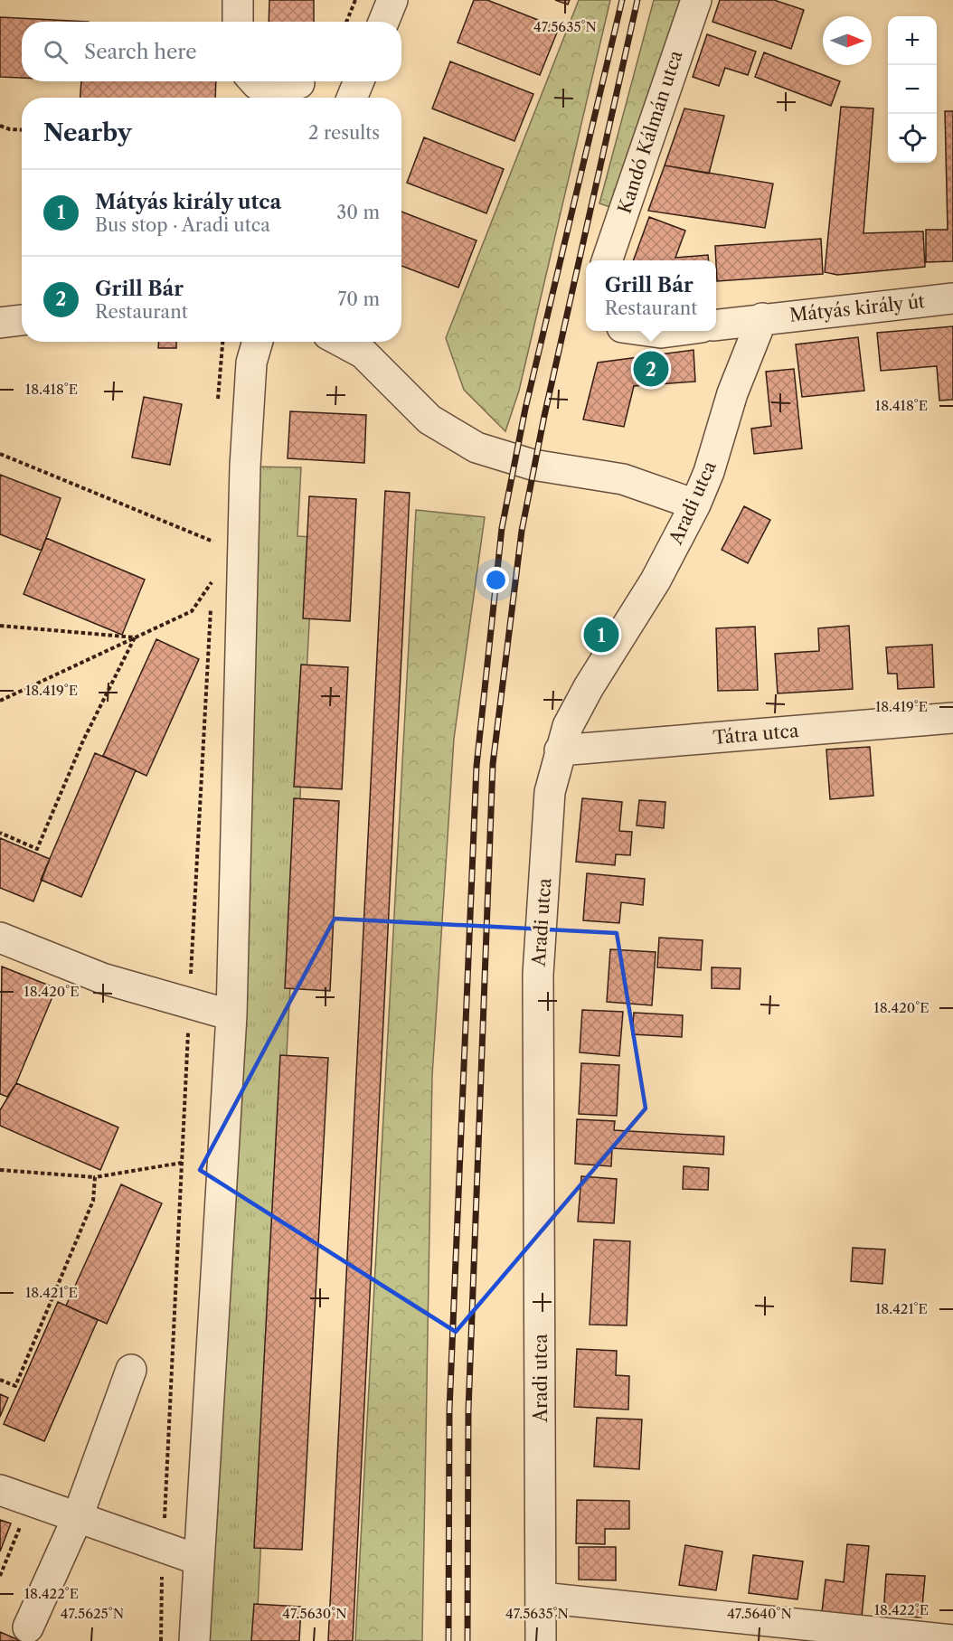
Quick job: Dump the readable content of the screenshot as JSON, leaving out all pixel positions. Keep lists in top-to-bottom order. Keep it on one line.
{"streets":{"street":["Kandó Kálmán utca","Mátyás király út","Aradi utca","Tátra utca"]},"crossings":[["Mátyás király út","Aradi utca"],["Aradi utca","Tátra utca"]],"north":"right","page":{"map_buttons":["+","−"],"search":"Search here","heading":["Nearby","2 results"],"list":[{"mark":"1","name":"Mátyás király utca","note":"Bus stop · Aradi utca","value":"30 m"},{"mark":"2","name":"Grill Bár","note":"Restaurant","value":"70 m"}],"popup":["Grill Bár","Restaurant"],"pins":["2","1"]},"coordinates":["47.5635°N","18.418°E","18.419°E","18.420°E","18.421°E","18.422°E","47.5625°N","47.5630°N","47.5640°N"]}
